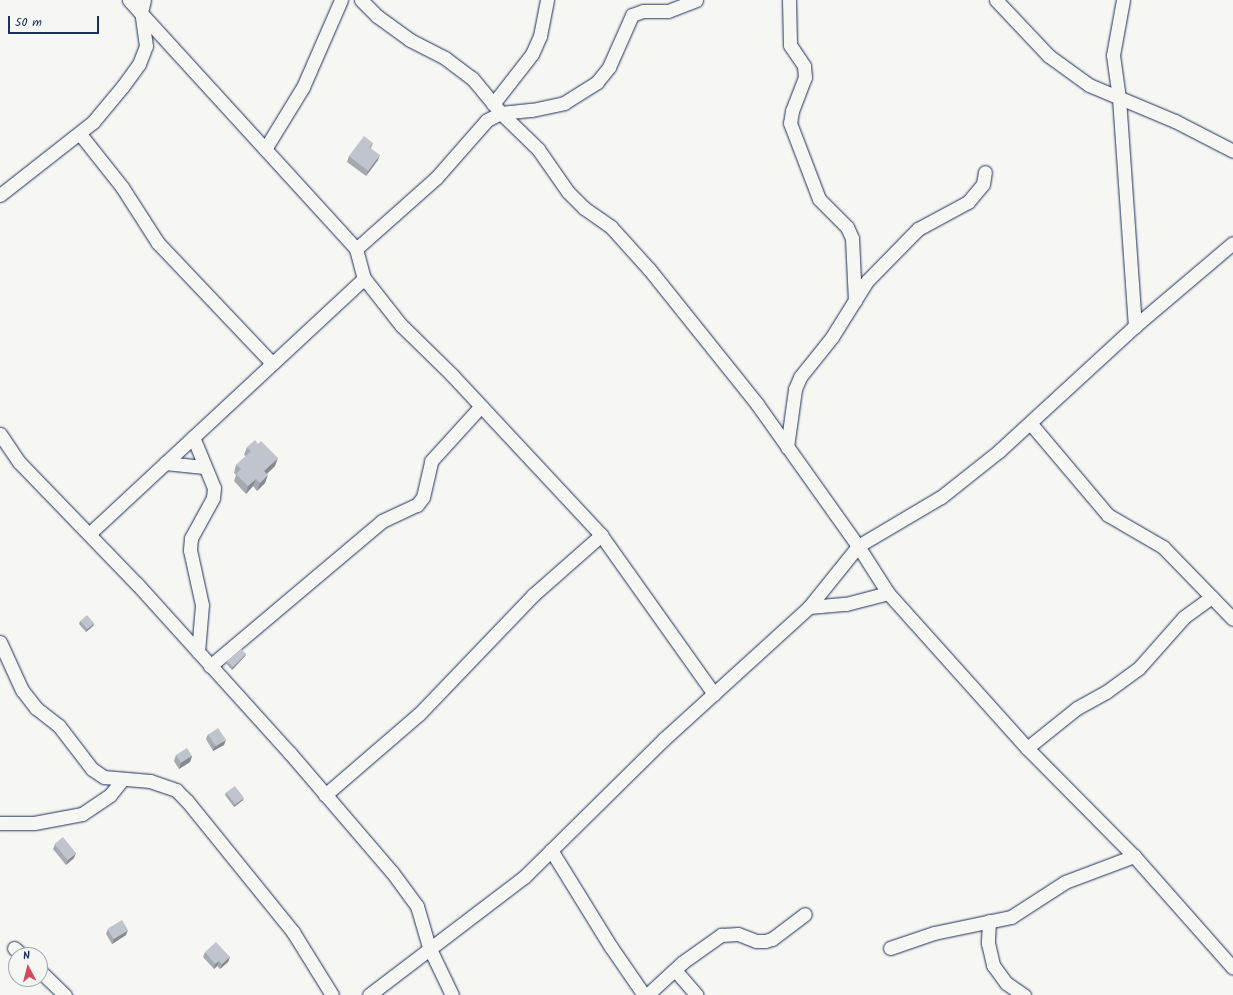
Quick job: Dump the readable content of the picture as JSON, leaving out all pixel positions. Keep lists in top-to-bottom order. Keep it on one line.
{"scale_bar":"50 m","north":"top"}
